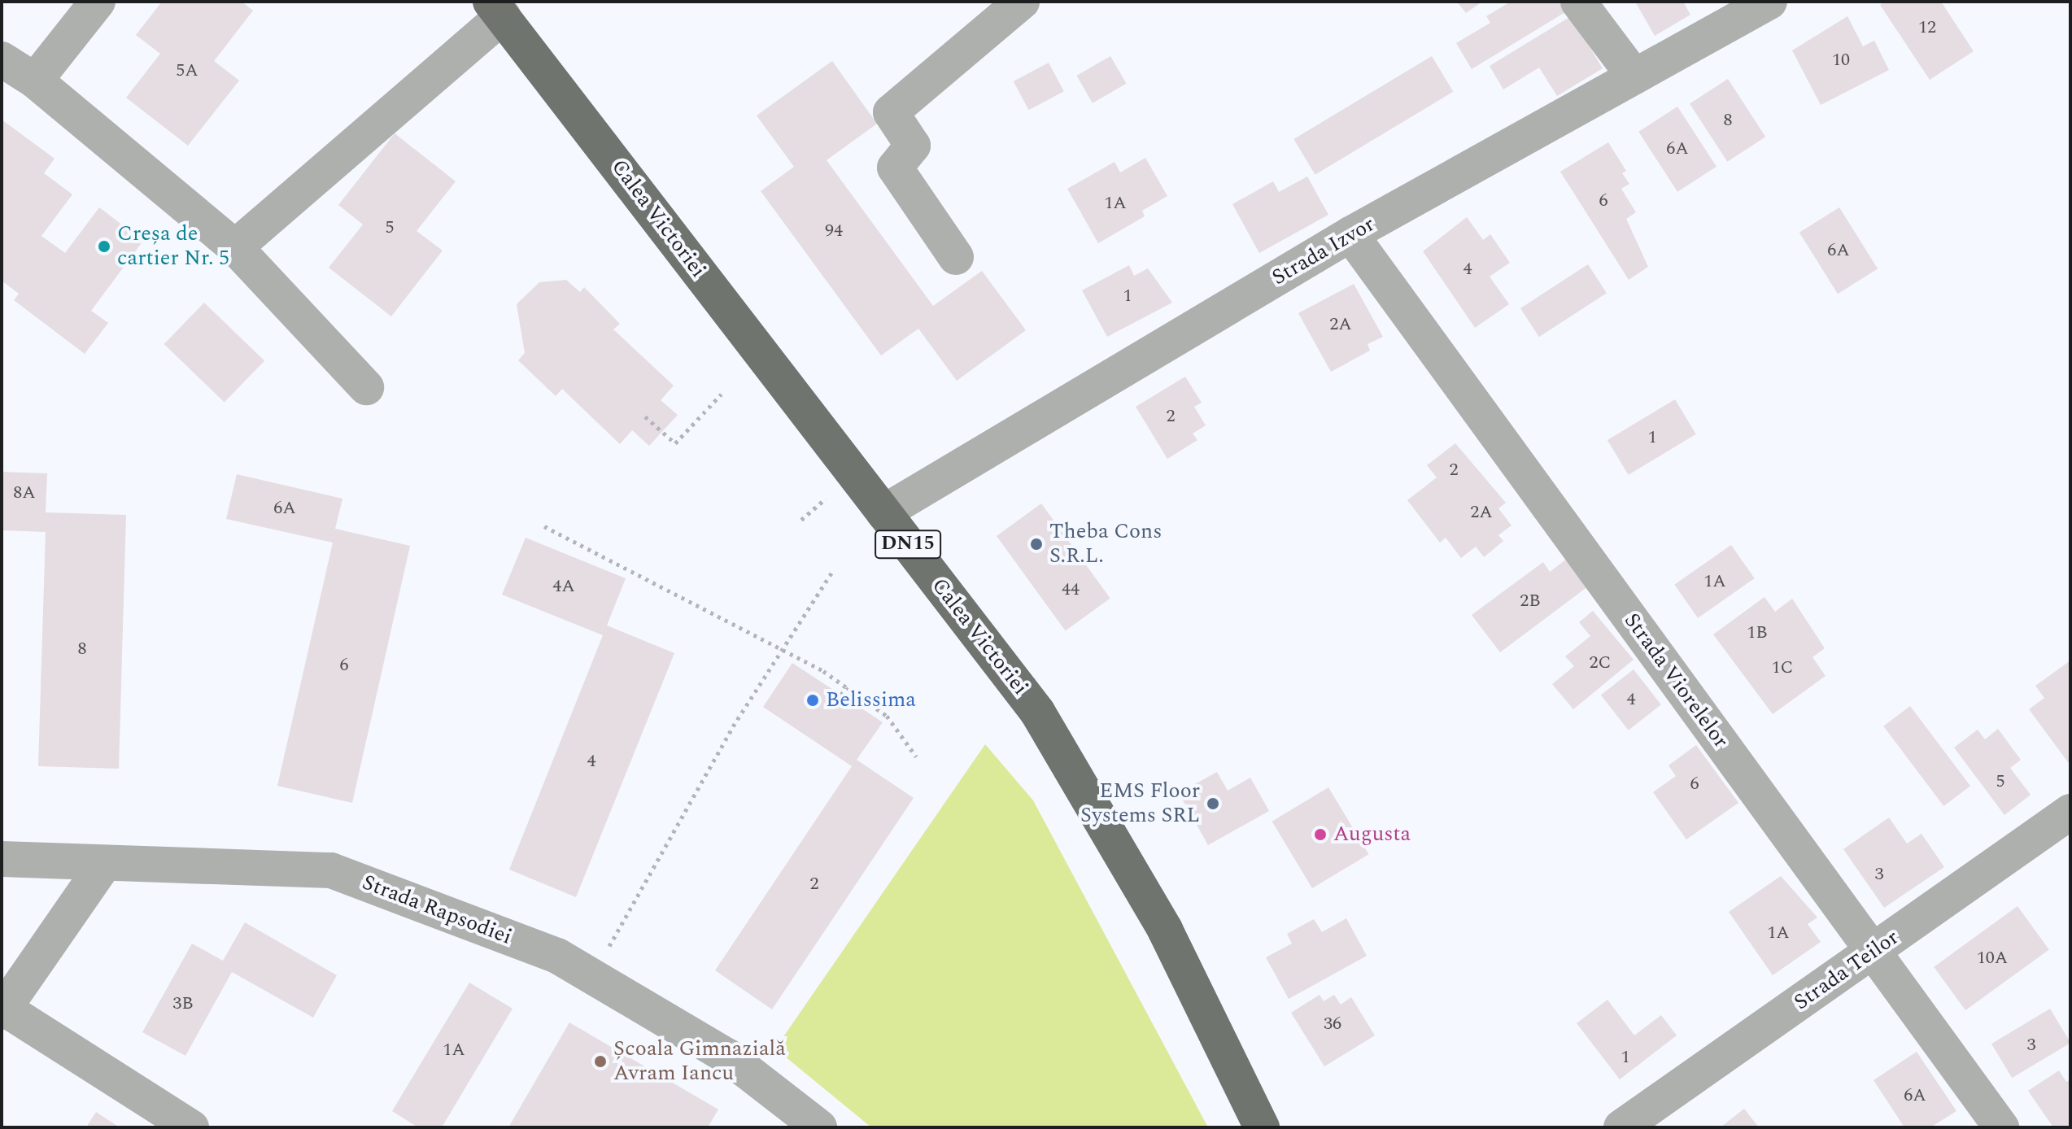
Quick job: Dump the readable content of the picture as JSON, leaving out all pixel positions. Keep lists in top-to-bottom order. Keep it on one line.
{"streets":{"main road":["Calea Victoriei","DN15"],"street":["Strada Izvor","Strada Viorelelor","Strada Rapsodiei","Strada Teilor"]},"crossings":[["Calea Victoriei","Strada Izvor"],["Strada Izvor","Strada Viorelelor"],["Strada Viorelelor","Strada Teilor"]],"places":["Creșa de cartier Nr. 5","Theba Cons S.R.L.","Belissima","EMS Floor Systems SRL","Augusta","Școala Gimnazială Avram Iancu"],"house_numbers":["12","10","5A","8","6A","6","1A","5","94","6A","4","1","2A","2","1","2","8A","6A","2A","1A","4A","44","2B","1B","8","2C","6","1C","4","4","5","6","3","2","1A","10A","3B","36","3","1A","1","6A"]}
